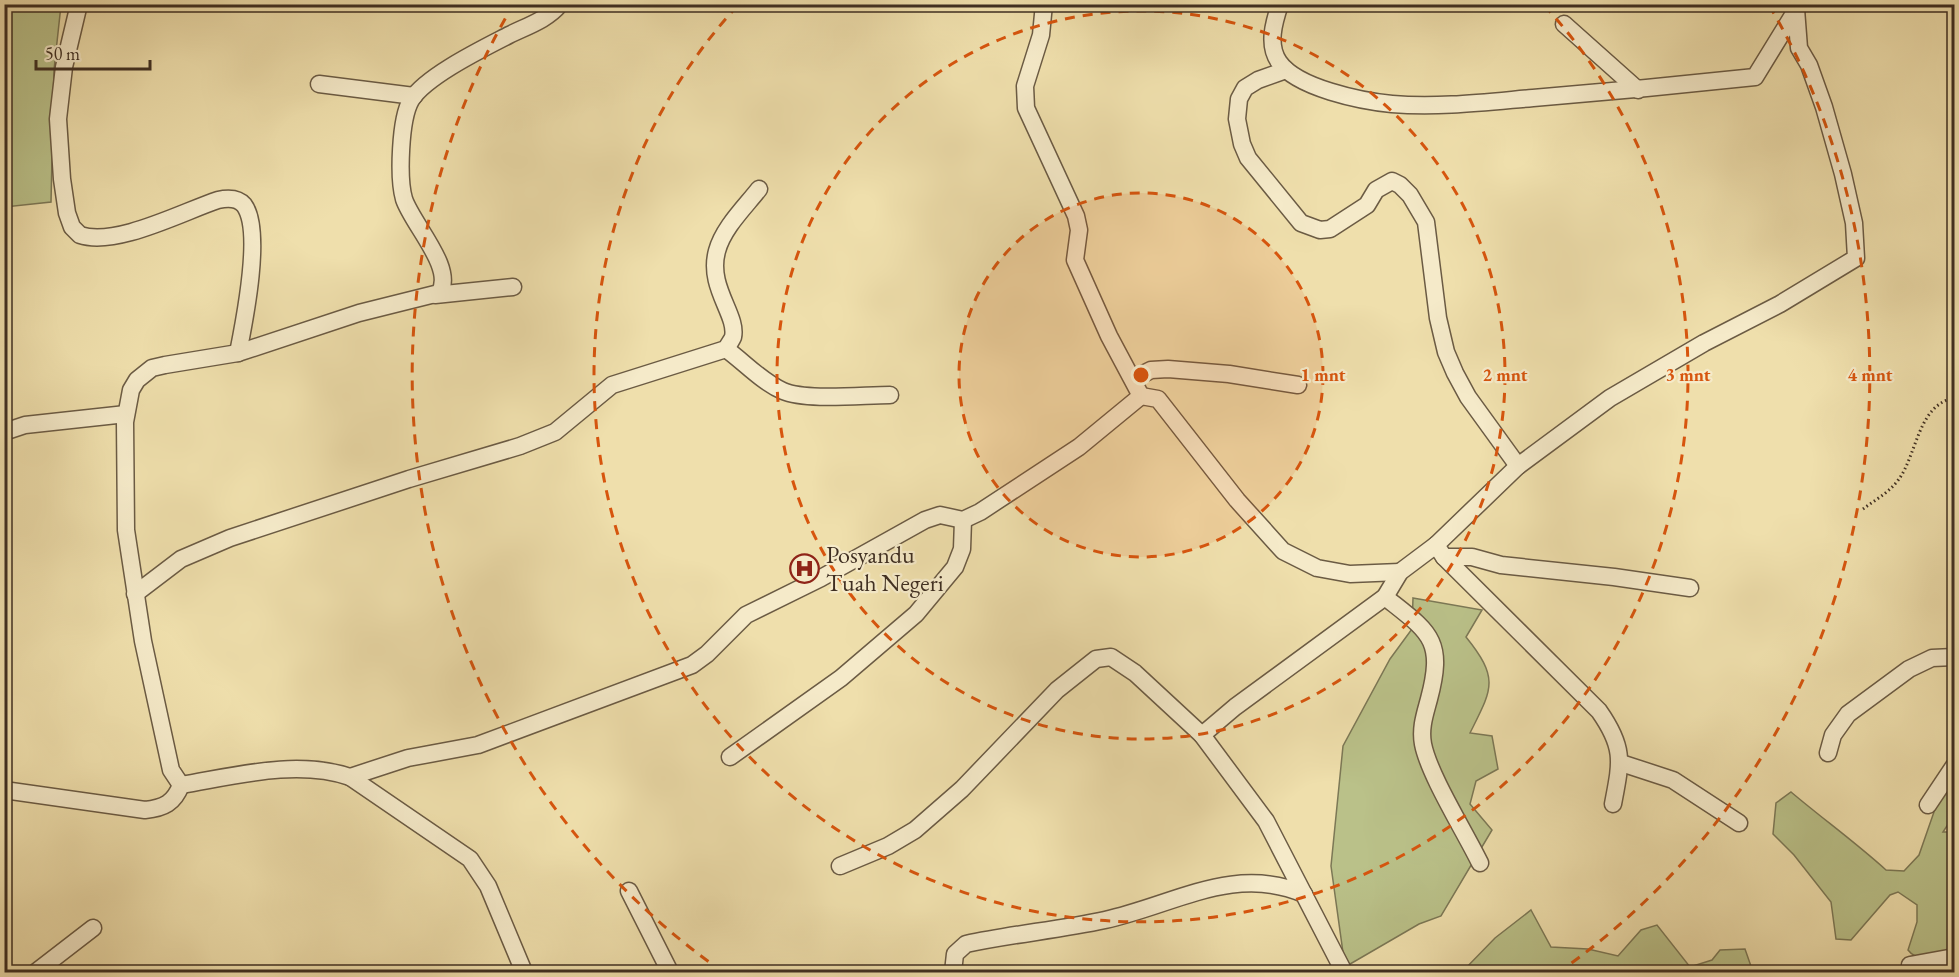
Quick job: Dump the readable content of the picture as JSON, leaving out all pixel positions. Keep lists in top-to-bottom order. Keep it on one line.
{"places":{"hospital":["Posyandu Tuah Negeri"]},"scale_bar":"50 m","rings":["1 mnt","2 mnt","3 mnt","4 mnt"]}
